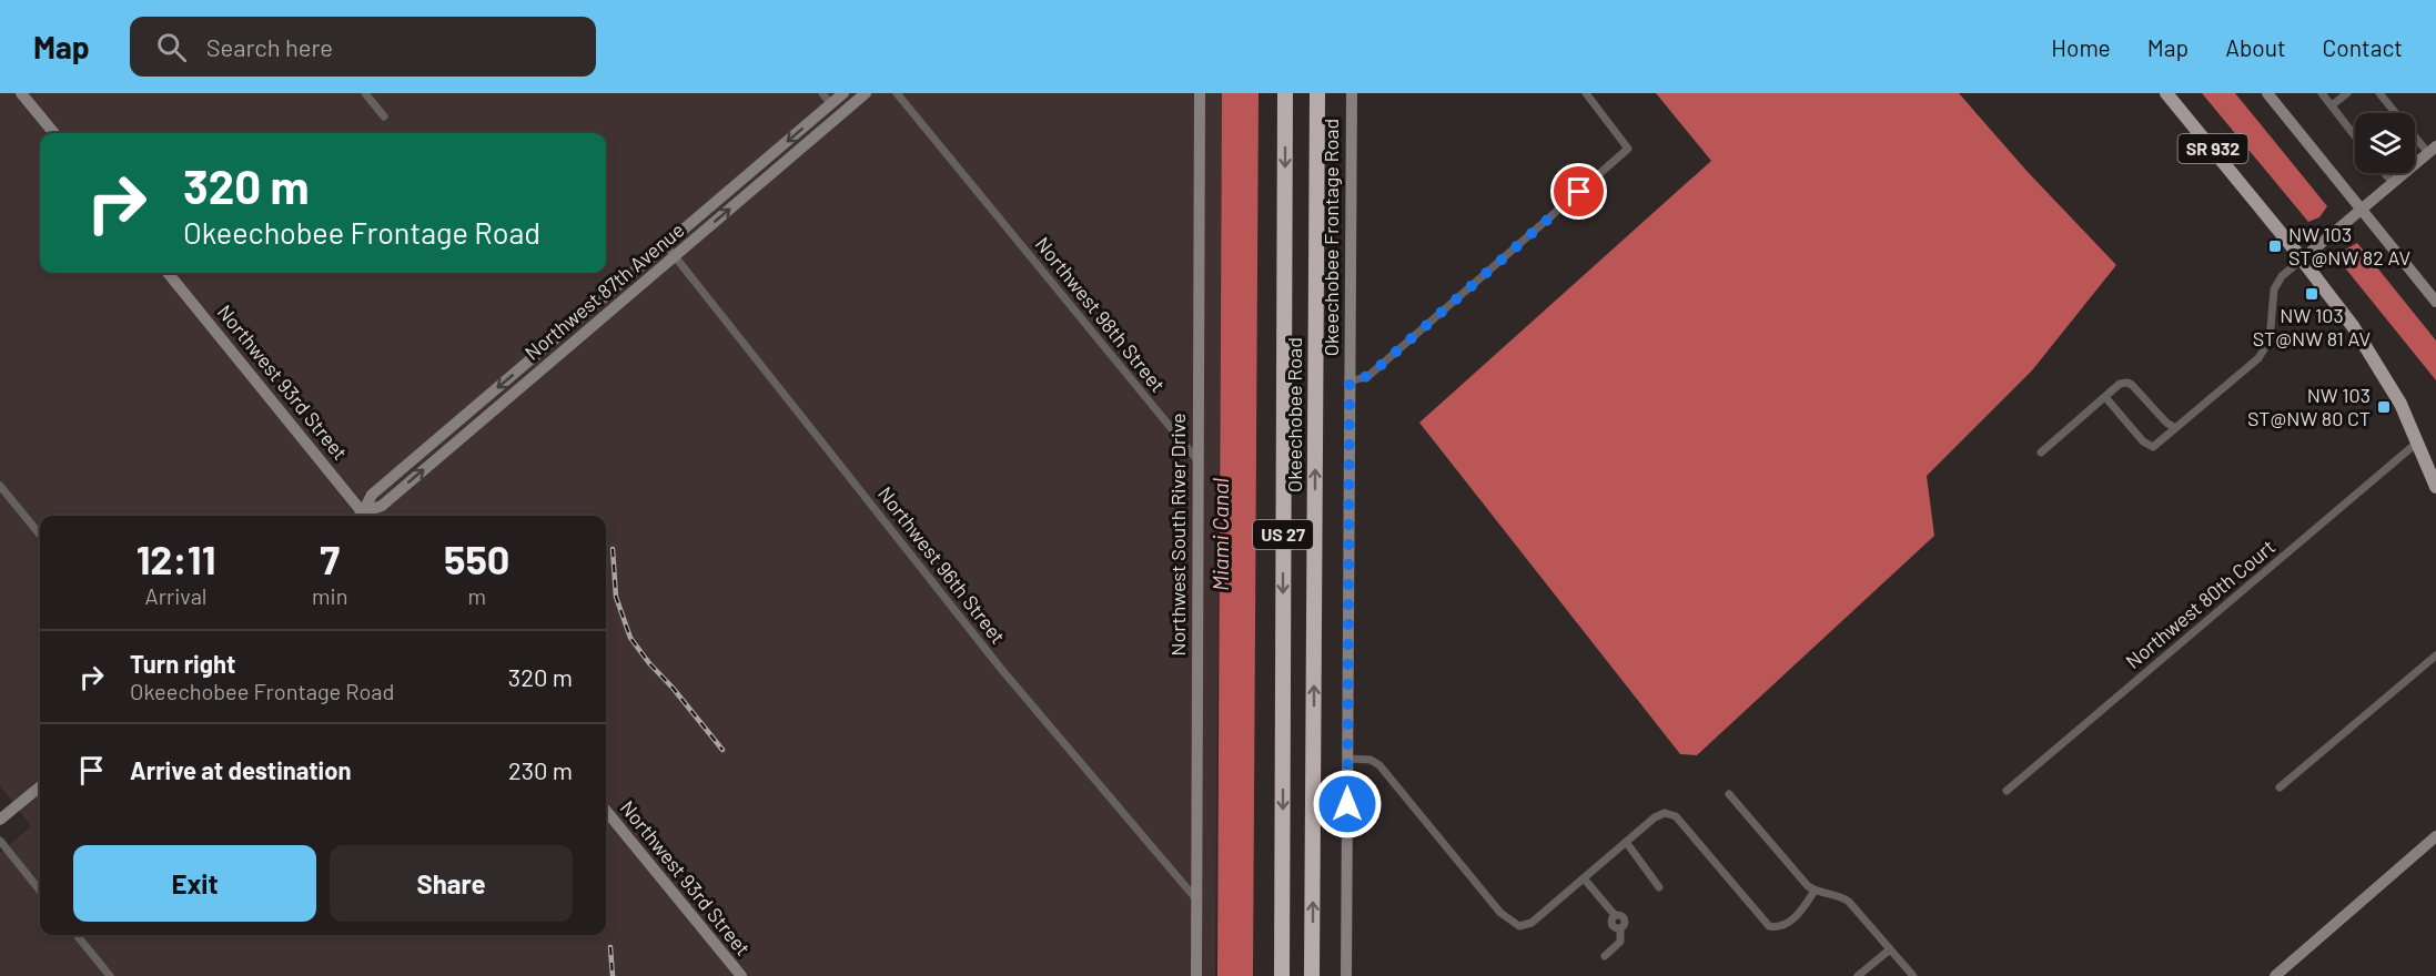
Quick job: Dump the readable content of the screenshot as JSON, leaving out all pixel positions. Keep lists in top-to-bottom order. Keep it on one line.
{"streets":{"highway":["Okeechobee Road","US 27"],"main road":["SR 932"],"street":["Okeechobee Frontage Road","Northwest 87th Avenue","Northwest 98th Street","Northwest 93rd Street","Northwest South River Drive","Northwest 96th Street","Northwest 80th Court"]},"crossings":[["SR 932","Northwest 80th Court"],["Northwest 87th Avenue","Northwest 96th Street"],["Northwest 98th Street","Northwest South River Drive"],["Northwest South River Drive","Northwest 96th Street"]],"water":["Miami Canal"],"places":{"transit":["NW 103 ST@NW 82 AV","NW 103 ST@NW 81 AV","NW 103 ST@NW 80 CT"]},"page":{"header":"Map","search":"Search here","nav":["Home","Map","About","Contact"],"turn":["320 m","Okeechobee Frontage Road"],"eta":["12:11","Arrival","7","min","550","m"],"list":[{"name":"Turn right","note":"Okeechobee Frontage Road","value":"320 m"},{"name":"Arrive at destination","value":"230 m"}],"buttons":["Exit","Share"]}}
